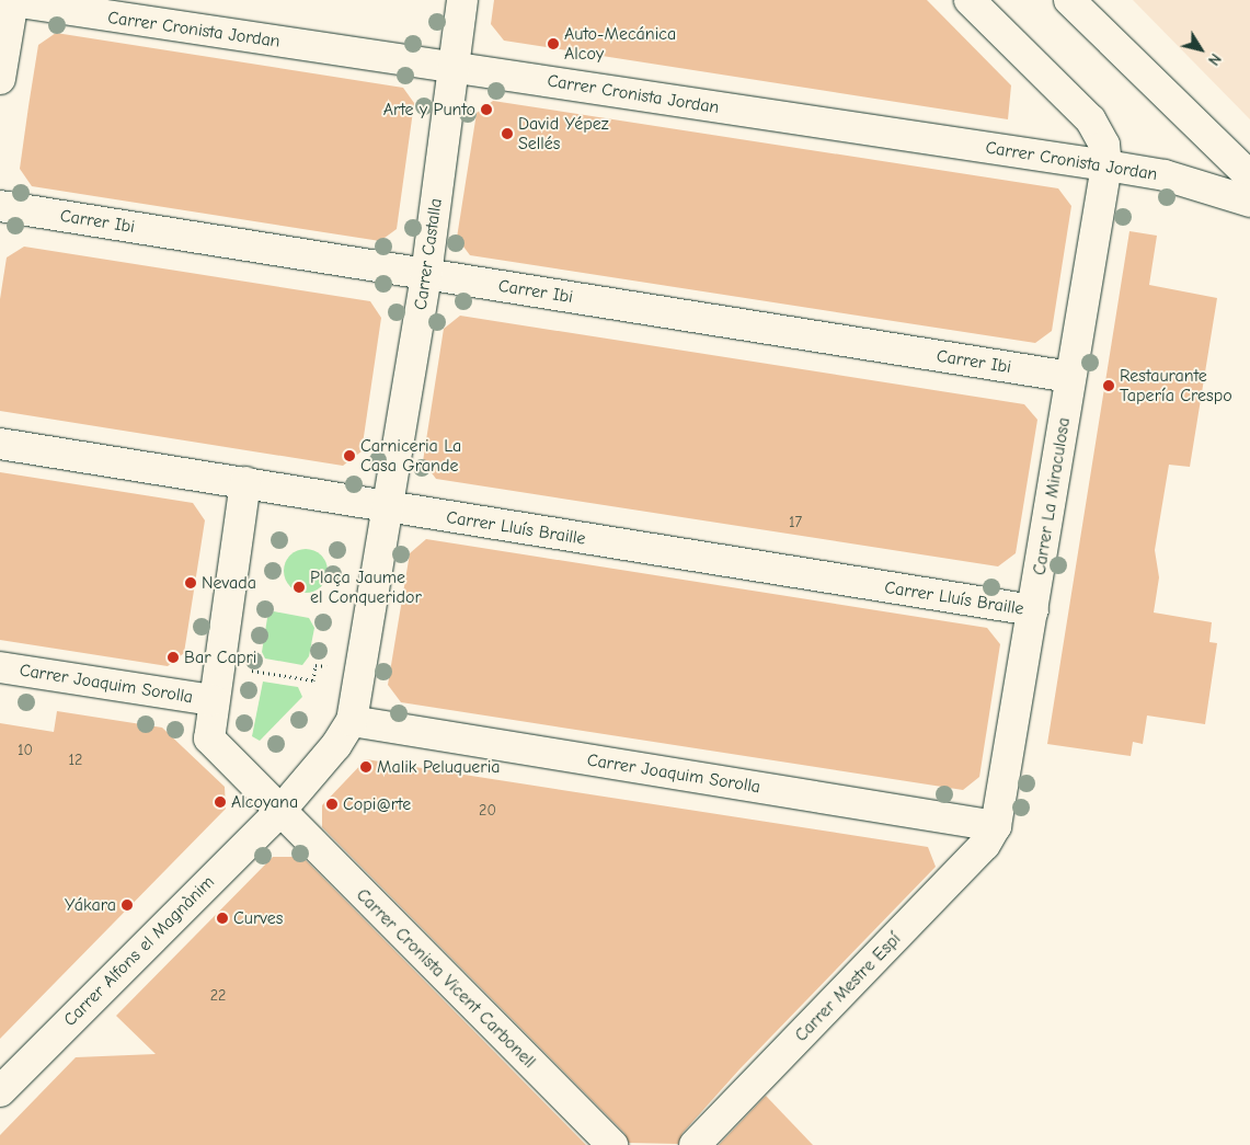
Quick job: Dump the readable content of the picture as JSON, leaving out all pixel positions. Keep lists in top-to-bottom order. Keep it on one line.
{"streets":{"street":["Carrer Cronista Jordan","Carrer Ibi","Carrer Castalla","Carrer La Miraculosa","Carrer Lluís Braille","Carrer Joaquim Sorolla","Carrer Alfons el Magnànim","Carrer Cronista Vicent Carbonell","Carrer Mestre Espí"]},"crossings":[["Carrer Cronista Jordan","Carrer Castalla"],["Carrer Cronista Jordan","Carrer La Miraculosa"],["Carrer Ibi","Carrer Castalla"],["Carrer Ibi","Carrer La Miraculosa"],["Carrer Castalla","Carrer Lluís Braille"],["Carrer La Miraculosa","Carrer Lluís Braille"],["Carrer La Miraculosa","Carrer Joaquim Sorolla"],["Carrer La Miraculosa","Carrer Mestre Espí"],["Carrer Joaquim Sorolla","Carrer Mestre Espí"],["Carrer Alfons el Magnànim","Carrer Cronista Vicent Carbonell"]],"places":["Auto-Mecánica Alcoy","Arte y Punto","David Yépez Sellés","Restaurante Tapería Crespo","Carniceria La Casa Grande","Nevada","Plaça Jaume el Conqueridor","Bar Capri","Malik Peluqueria","Alcoyana","Copi@rte","Yákara","Curves"],"house_numbers":["17","10","12","20","22"],"north":"bottom right"}
